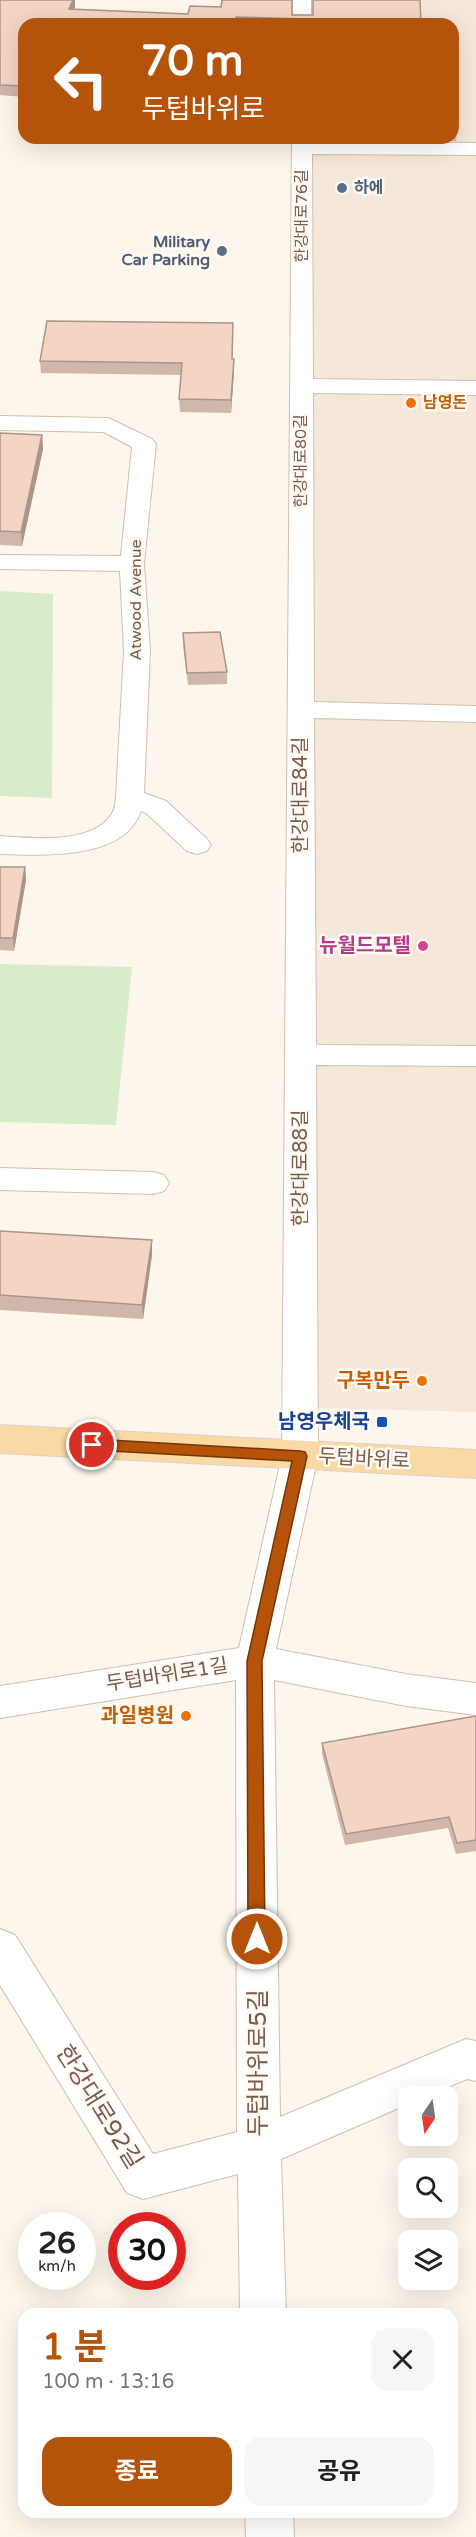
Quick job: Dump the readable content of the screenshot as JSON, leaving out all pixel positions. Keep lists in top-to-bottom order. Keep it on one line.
{"streets":{"main road":["두텁바위로"],"street":["한강대로76길","한강대로80길","Atwood Avenue","한강대로84길","한강대로88길","두텁바위로1길","두텁바위로5길","한강대로92길"]},"crossings":[["한강대로76길","한강대로80길"],["한강대로80길","한강대로84길"],["한강대로84길","한강대로88길"],["한강대로88길","두텁바위로"],["한강대로88길","두텁바위로5길"],["두텁바위로","두텁바위로5길"],["두텁바위로1길","두텁바위로5길"],["두텁바위로5길","한강대로92길"]],"places":{"other":["하에","Military Car Parking","남영돈","뉴월드모텔","구복만두","과일병원"],"transit":["남영우체국"]},"north":"bottom","page":{"turn":["70 m","두텁바위로"],"speed":"26 km/h","limit":"30","heading":["1 분","100 m · 13:16"],"buttons":["종료","공유"]}}
